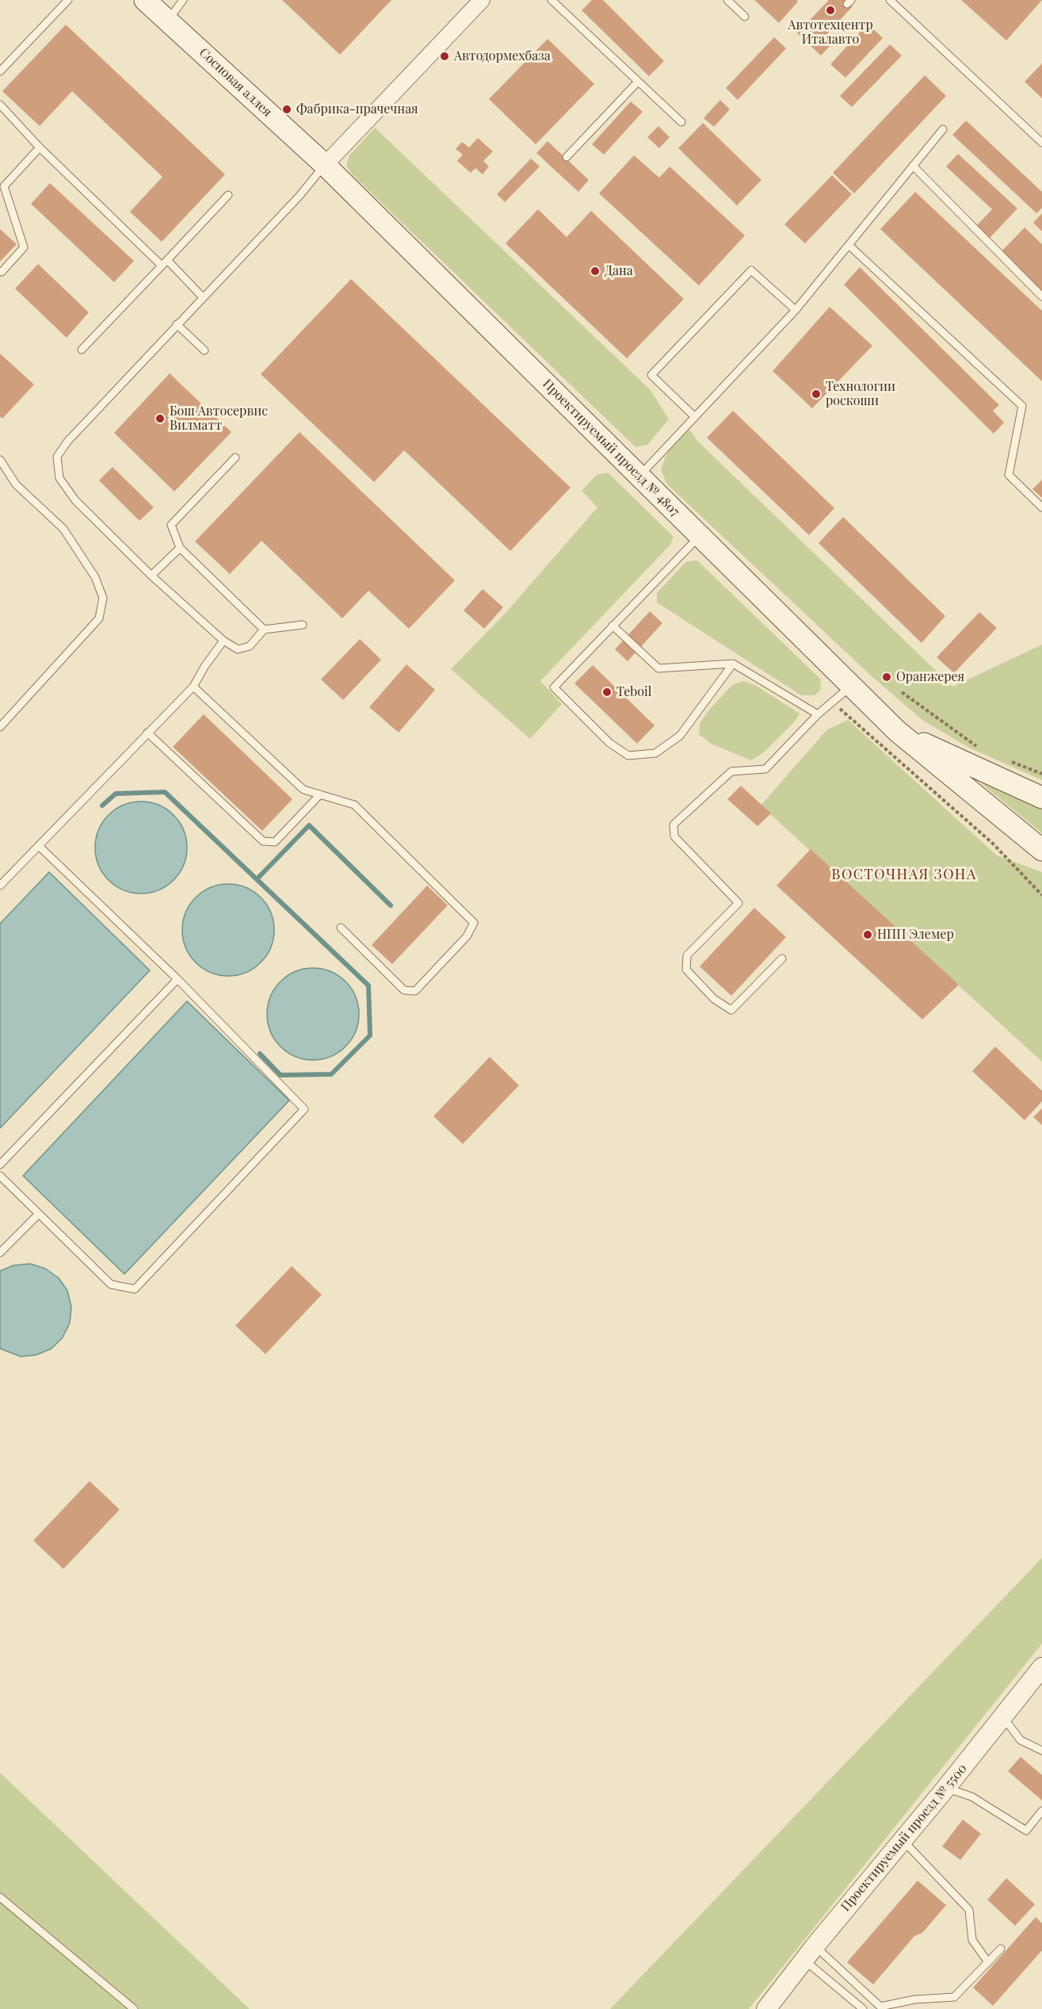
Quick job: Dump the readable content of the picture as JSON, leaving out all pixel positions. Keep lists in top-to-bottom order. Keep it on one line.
{"streets":{"main road":["Сосновая аллея","Проектируемый проезд № 4807"],"street":["Проектируемый проезд № 5500"]},"crossings":[["Сосновая аллея","Проектируемый проезд № 4807"]],"districts":["ВОСТОЧНАЯ ЗОНА"],"places":["Автотехцентр Италавто","Автодормехбаза","Фабрика-прачечная","Дана","Технологии роскоши","Бош Автосервис Вилматт","Оранжерея","Teboil","НПП Элемер"]}
